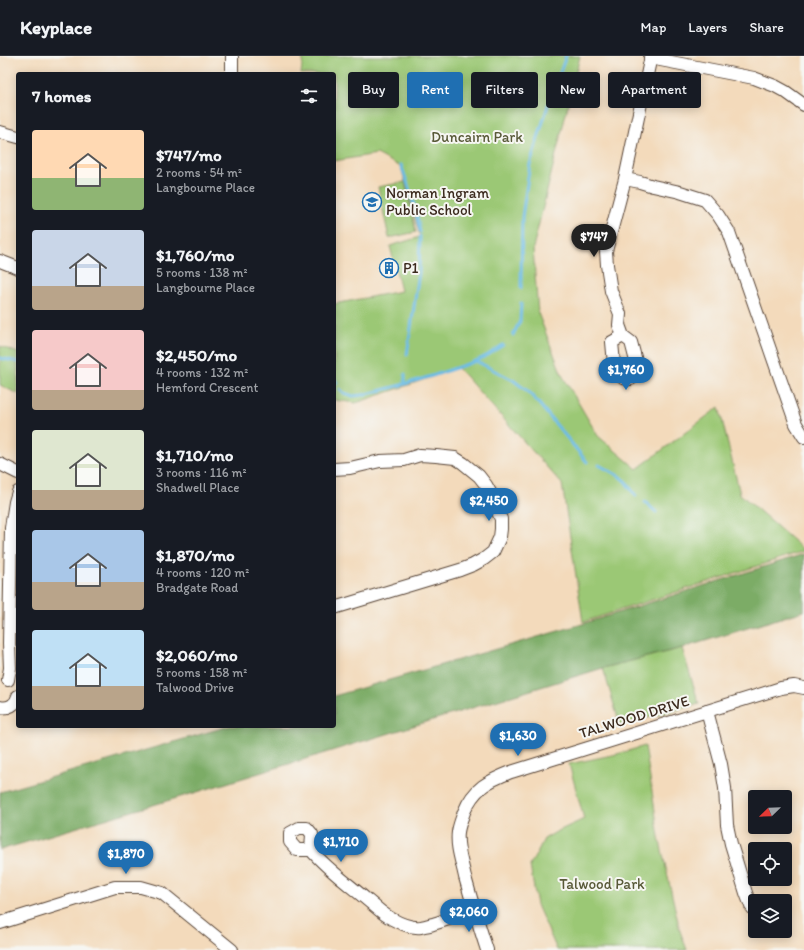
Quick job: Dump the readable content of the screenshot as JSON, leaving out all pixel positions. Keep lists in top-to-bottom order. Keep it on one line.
{"streets":{"street":["TALWOOD DRIVE"]},"parks":["Duncairn Park","Talwood Park"],"places":{"school or university":["Norman Ingram Public School"],"building":["P1"]},"north":"bottom left","page":{"header":"Keyplace","nav":["Map","Layers","Share"],"chip":["Buy","Rent","Filters","New","Apartment"],"heading":"7 homes","list":[{"name":"$747/mo","note":"2 rooms · 54 m² · Langbourne Place"},{"name":"$1,760/mo","note":"5 rooms · 138 m² · Langbourne Place"},{"name":"$2,450/mo","note":"4 rooms · 132 m² · Hemford Crescent"},{"name":"$1,710/mo","note":"3 rooms · 116 m² · Shadwell Place"},{"name":"$1,870/mo","note":"4 rooms · 120 m² · Bradgate Road"},{"name":"$2,060/mo","note":"5 rooms · 158 m² · Talwood Drive"}],"price":["$747","$1,760","$2,450","$1,630","$1,710","$1,870","$2,060"]}}
